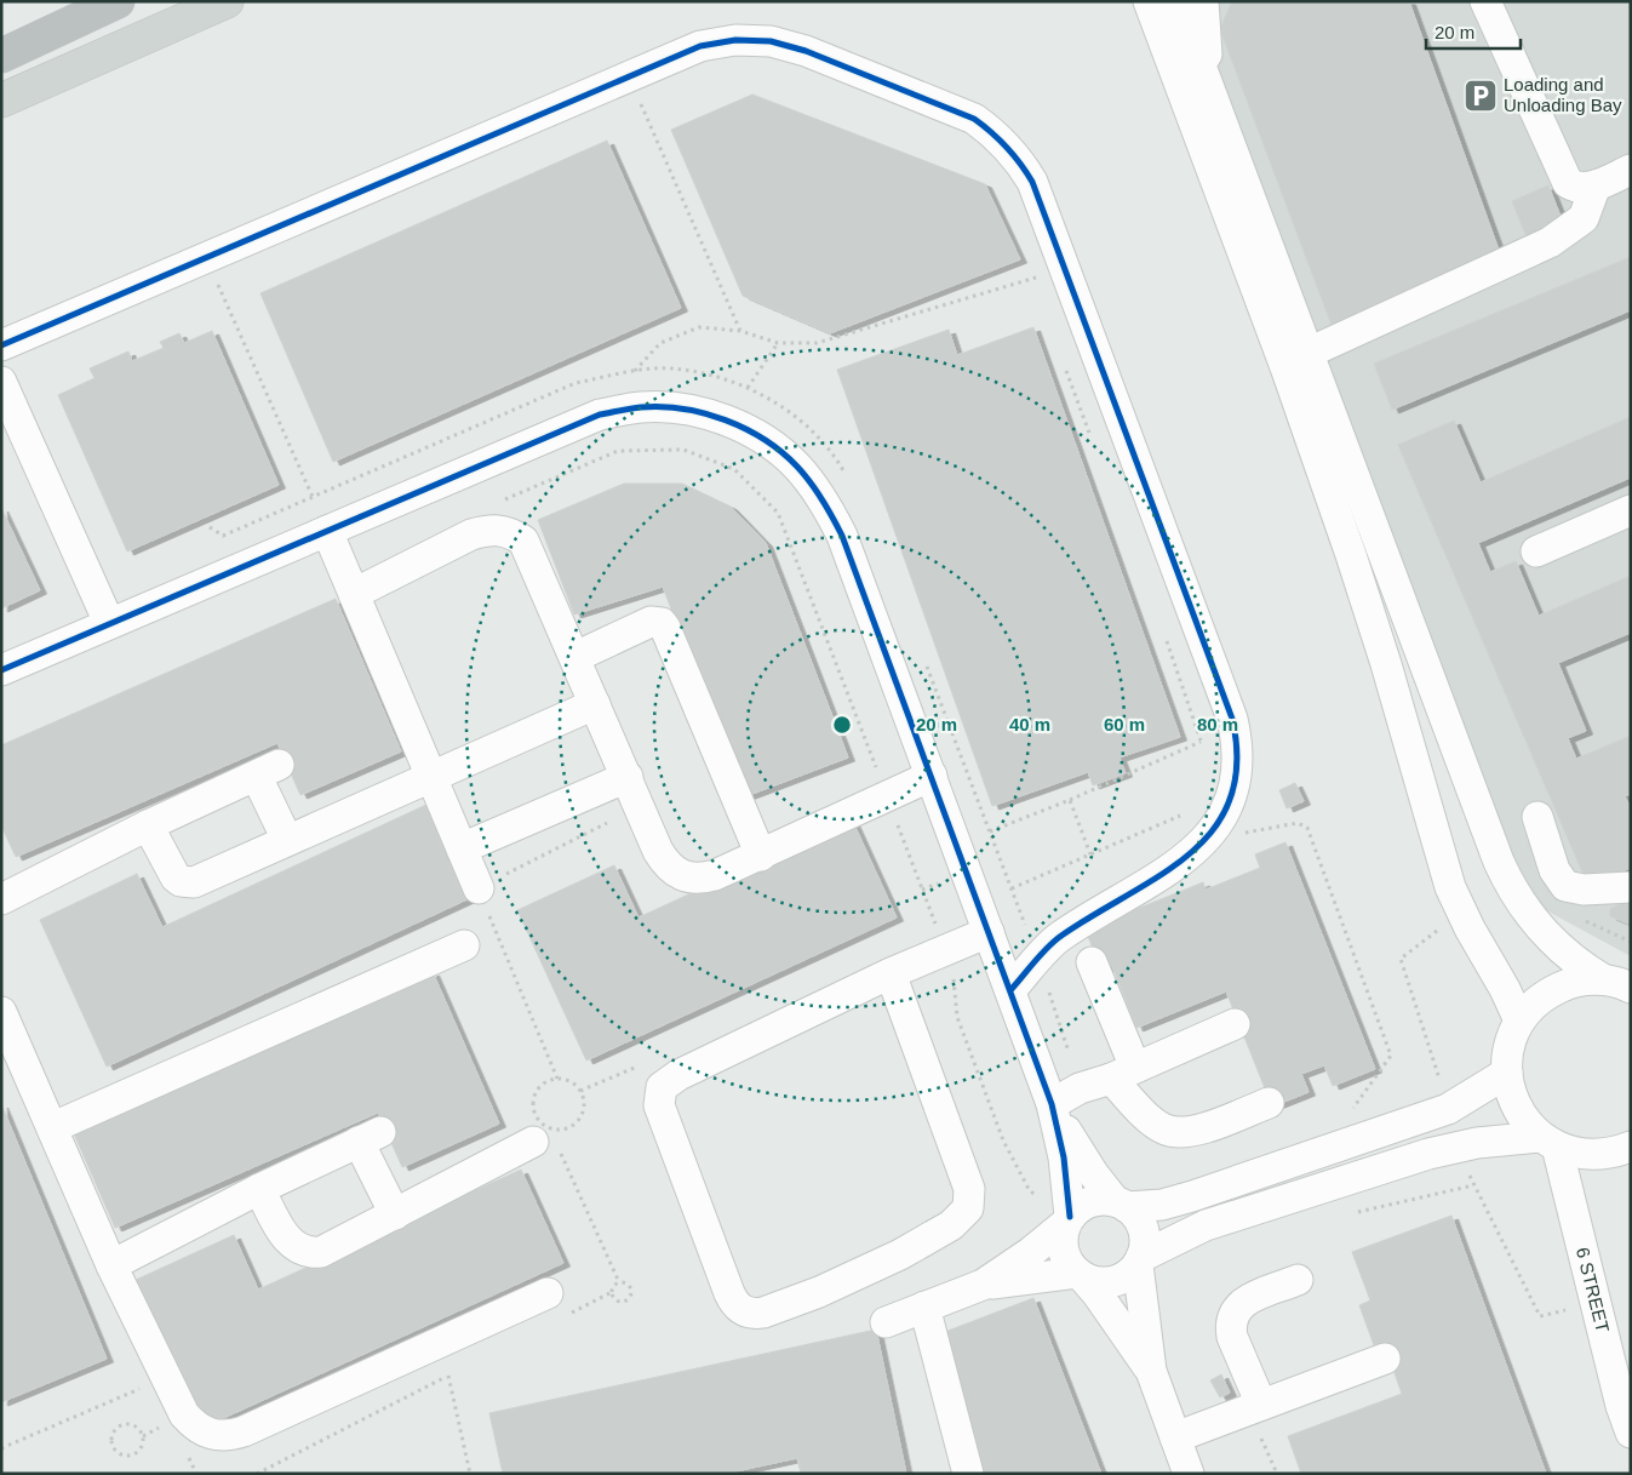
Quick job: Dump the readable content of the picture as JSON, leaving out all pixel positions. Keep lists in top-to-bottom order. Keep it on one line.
{"streets":{"street":["6 STREET"]},"places":{"parking":["Loading and Unloading Bay"]},"scale_bar":"20 m","rings":["20 m","40 m","60 m","80 m"]}
